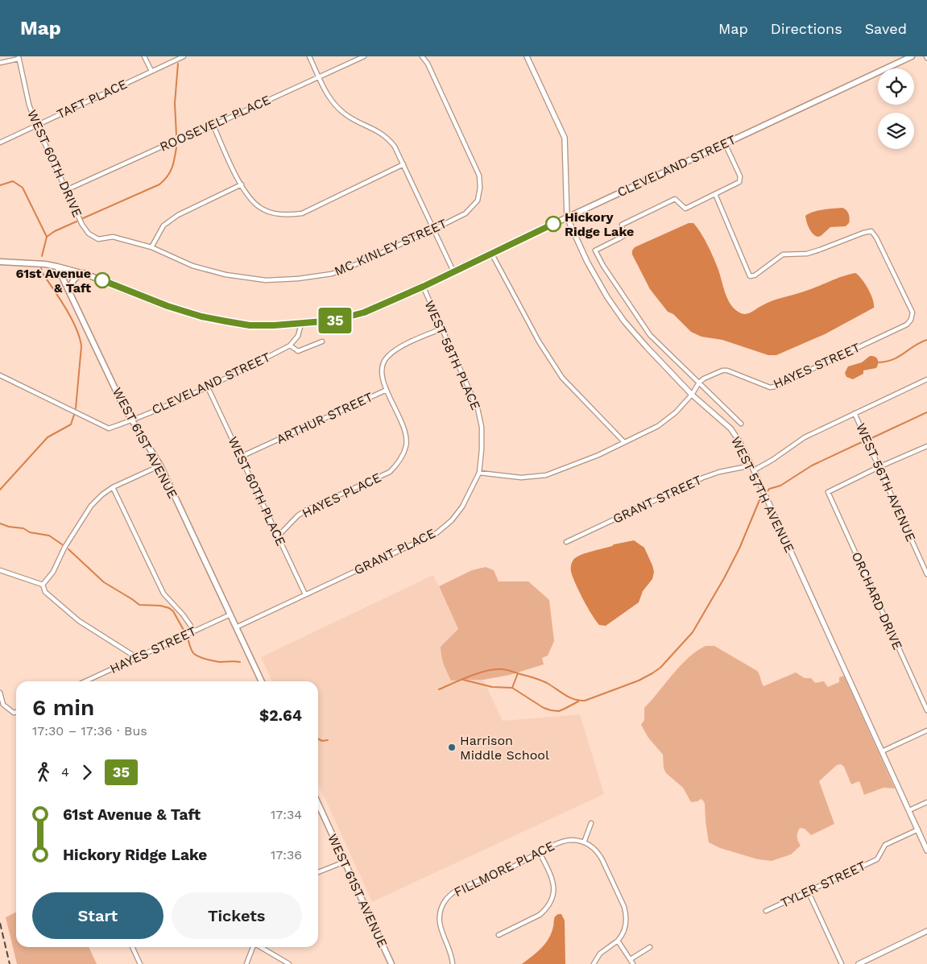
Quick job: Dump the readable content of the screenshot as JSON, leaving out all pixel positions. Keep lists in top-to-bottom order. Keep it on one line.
{"streets":{"main road":["CLEVELAND STREET","WEST 61ST AVENUE"],"street":["TAFT PLACE","ROOSEVELT PLACE","WEST 60TH DRIVE","MC KINLEY STREET","WEST 58TH PLACE","HAYES STREET","ARTHUR STREET","WEST 56TH AVENUE","WEST 60TH PLACE","WEST 57TH AVENUE","HAYES PLACE","GRANT STREET","GRANT PLACE","ORCHARD DRIVE","FILLMORE PLACE","TYLER STREET"]},"crossings":[["TAFT PLACE","WEST 60TH DRIVE"],["ROOSEVELT PLACE","WEST 60TH DRIVE"],["WEST 60TH DRIVE","MC KINLEY STREET"],["CLEVELAND STREET","WEST 58TH PLACE"],["CLEVELAND STREET","WEST 61ST AVENUE"],["CLEVELAND STREET","WEST 60TH PLACE"],["CLEVELAND STREET","WEST 57TH AVENUE"],["WEST 58TH PLACE","ARTHUR STREET"],["WEST 58TH PLACE","GRANT PLACE"],["HAYES STREET","WEST 61ST AVENUE"],["ARTHUR STREET","WEST 60TH PLACE"],["ARTHUR STREET","HAYES PLACE"],["WEST 61ST AVENUE","GRANT PLACE"],["WEST 56TH AVENUE","ORCHARD DRIVE"],["WEST 60TH PLACE","HAYES PLACE"],["WEST 60TH PLACE","GRANT PLACE"],["WEST 57TH AVENUE","GRANT STREET"],["WEST 57TH AVENUE","TYLER STREET"]],"places":["Hickory Ridge Lake","61st Avenue & Taft","Harrison Middle School"],"lines":["bus line 35"],"page":{"header":"Map","nav":["Map","Directions","Saved"],"on_map":"35","heading":["6 min","17:30 – 17:36 · Bus","$2.64"],"legs":["4","35"],"list":[{"name":"61st Avenue & Taft","value":"17:34"},{"name":"Hickory Ridge Lake","value":"17:36"}],"buttons":["Start","Tickets"]}}
